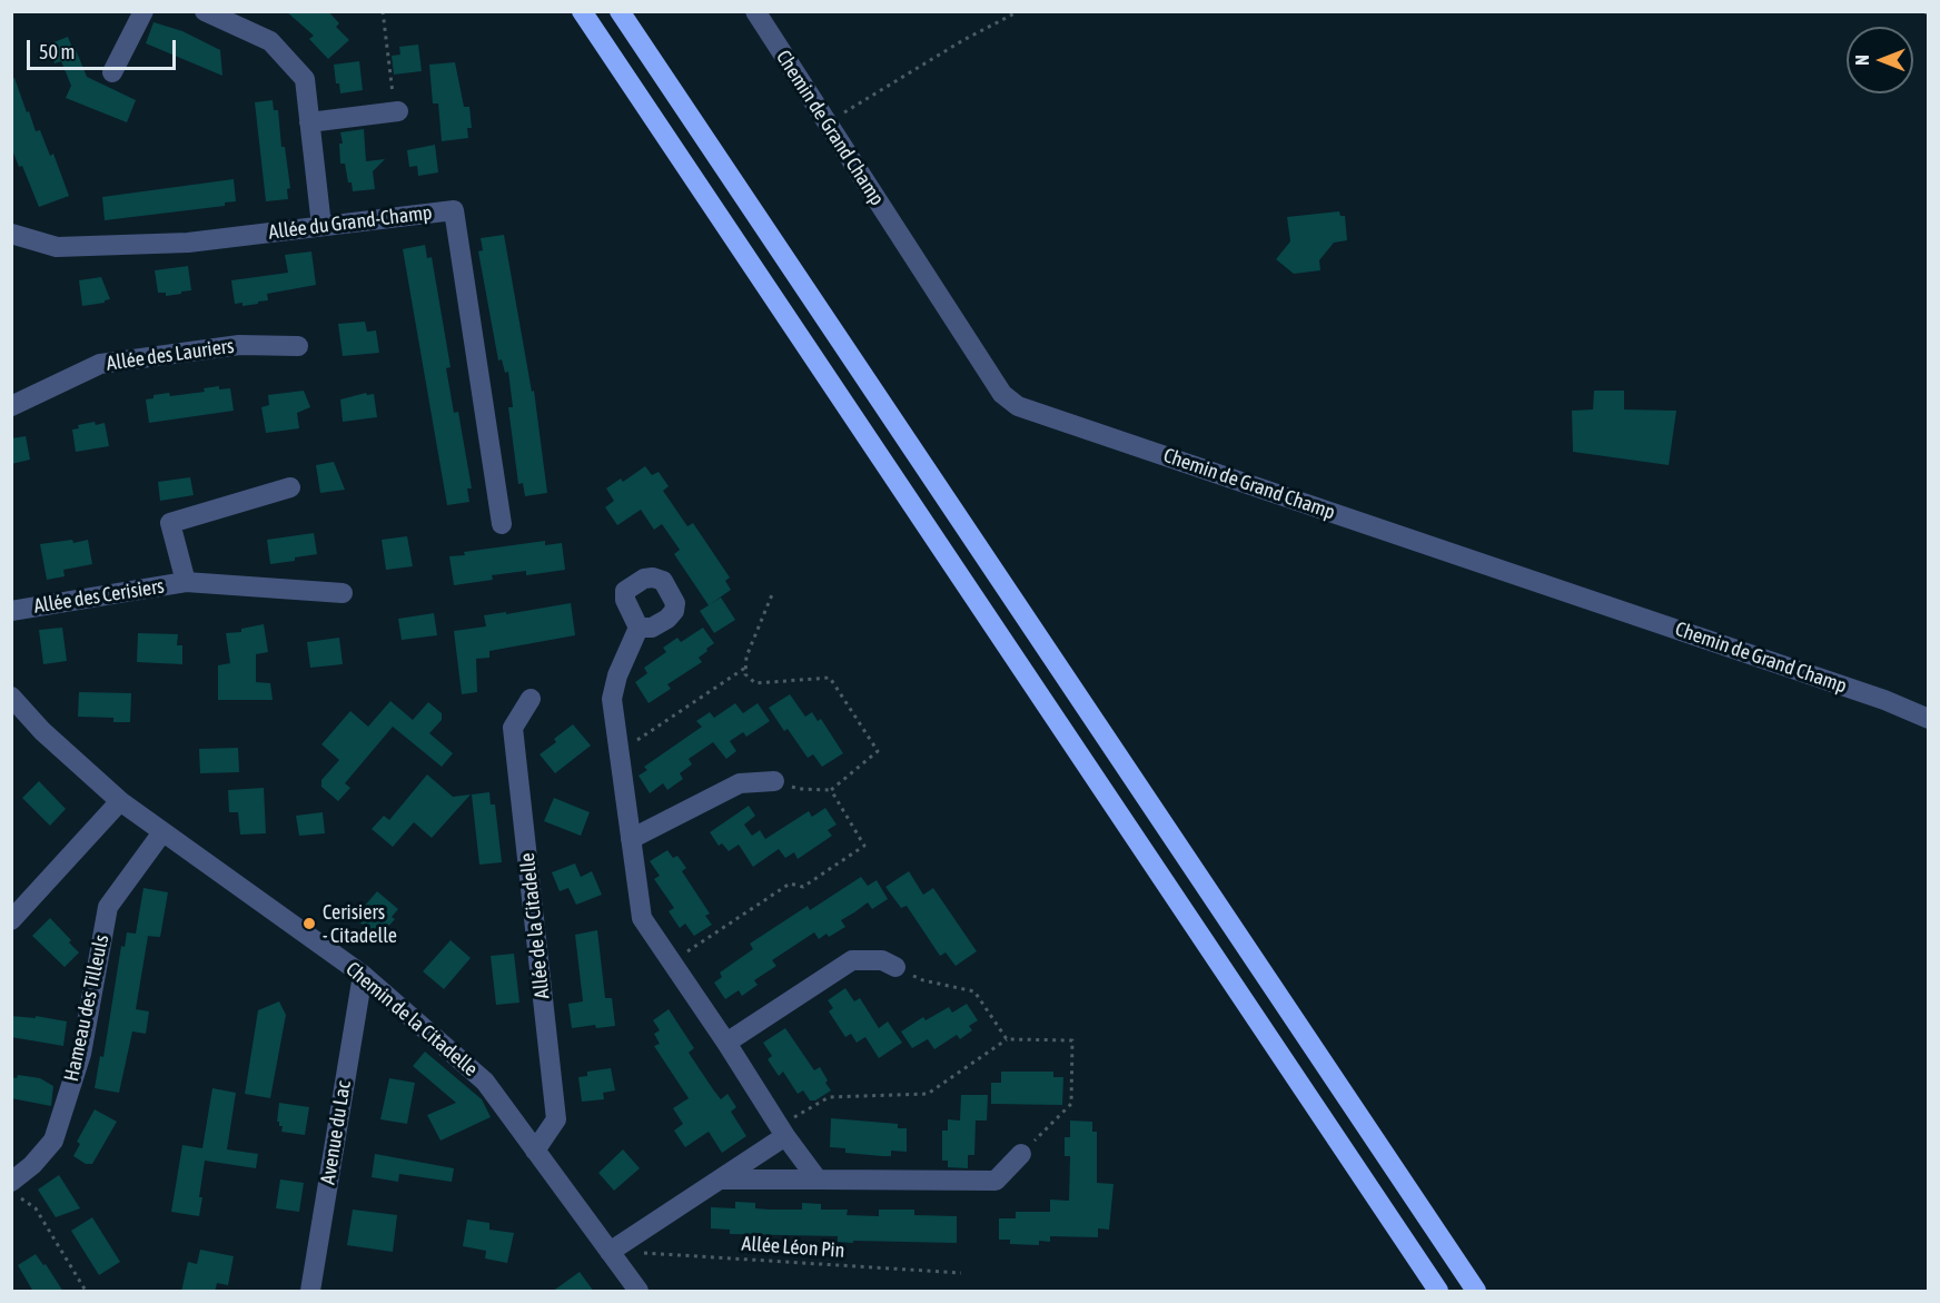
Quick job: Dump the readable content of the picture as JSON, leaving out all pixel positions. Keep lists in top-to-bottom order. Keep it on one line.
{"streets":{"street":["Chemin de Grand Champ","Allée du Grand-Champ","Allée des Lauriers","Allée des Cerisiers","Allée de la Citadelle","Hameau des Tilleuls","Chemin de la Citadelle","Avenue du Lac"],"path":["Allée Léon Pin"]},"crossings":[["Allée de la Citadelle","Chemin de la Citadelle"],["Hameau des Tilleuls","Chemin de la Citadelle"],["Chemin de la Citadelle","Avenue du Lac"]],"places":["Cerisiers - Citadelle"],"scale_bar":"50 m","north":"left"}
